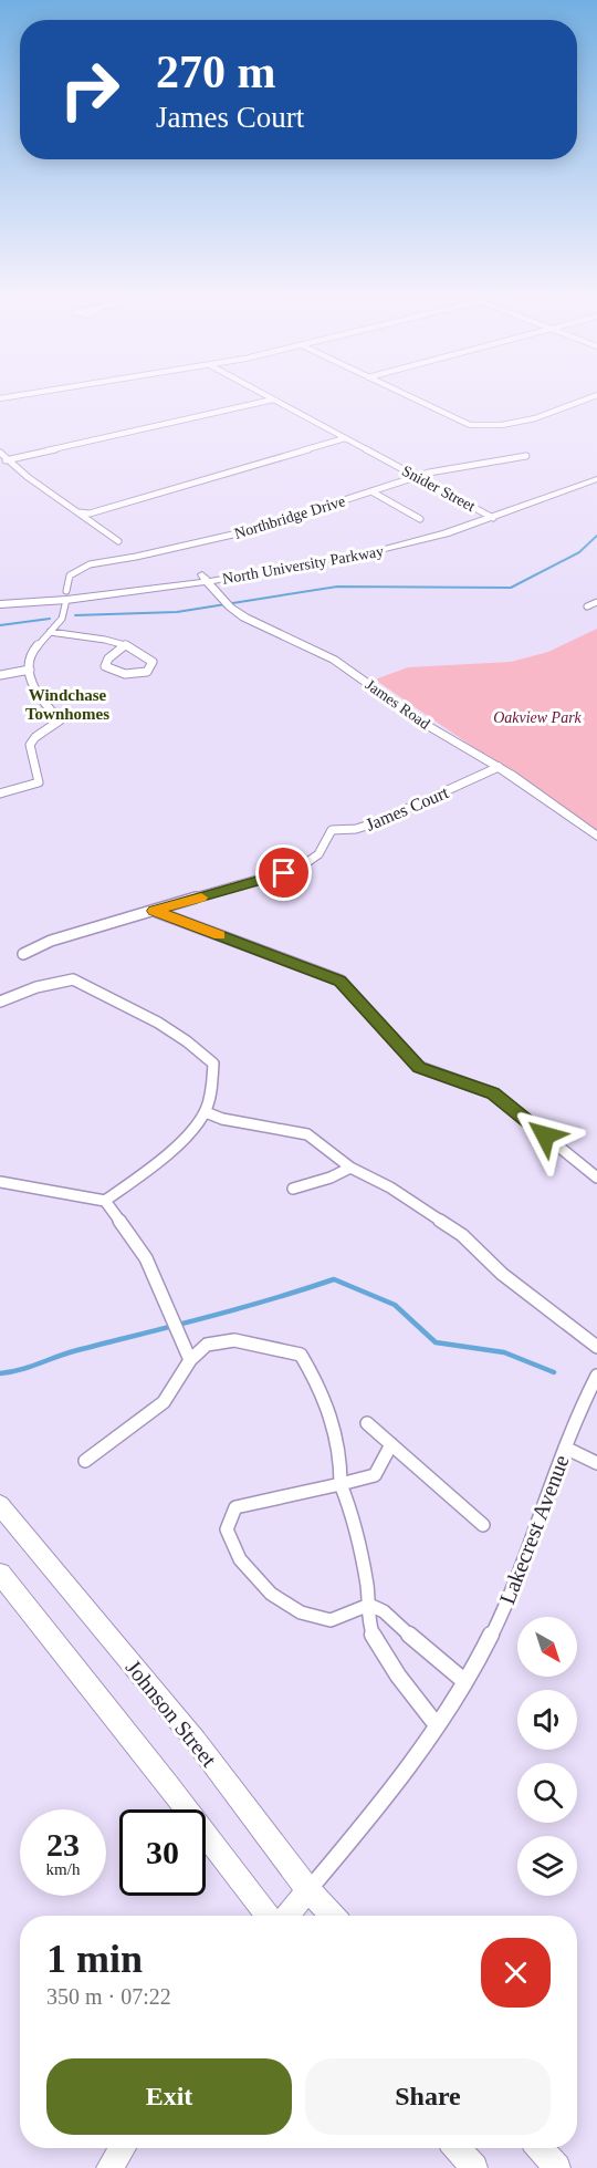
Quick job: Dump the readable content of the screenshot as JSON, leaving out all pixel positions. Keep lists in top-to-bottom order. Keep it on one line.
{"streets":{"main road":["North University Parkway","James Road","Lakecrest Avenue","Johnson Street"],"street":["Snider Street","Northbridge Drive","James Court"]},"crossings":[["Snider Street","Northbridge Drive"],["Snider Street","North University Parkway"],["Northbridge Drive","North University Parkway"],["North University Parkway","James Road"],["James Road","James Court"],["Lakecrest Avenue","Johnson Street"]],"districts":["Windchase Townhomes"],"parks":["Oakview Park"],"north":"bottom right","page":{"turn":["270 m","James Court"],"speed":"23 km/h","limit":"30","heading":["1 min","350 m · 07:22"],"buttons":["Exit","Share"]}}
